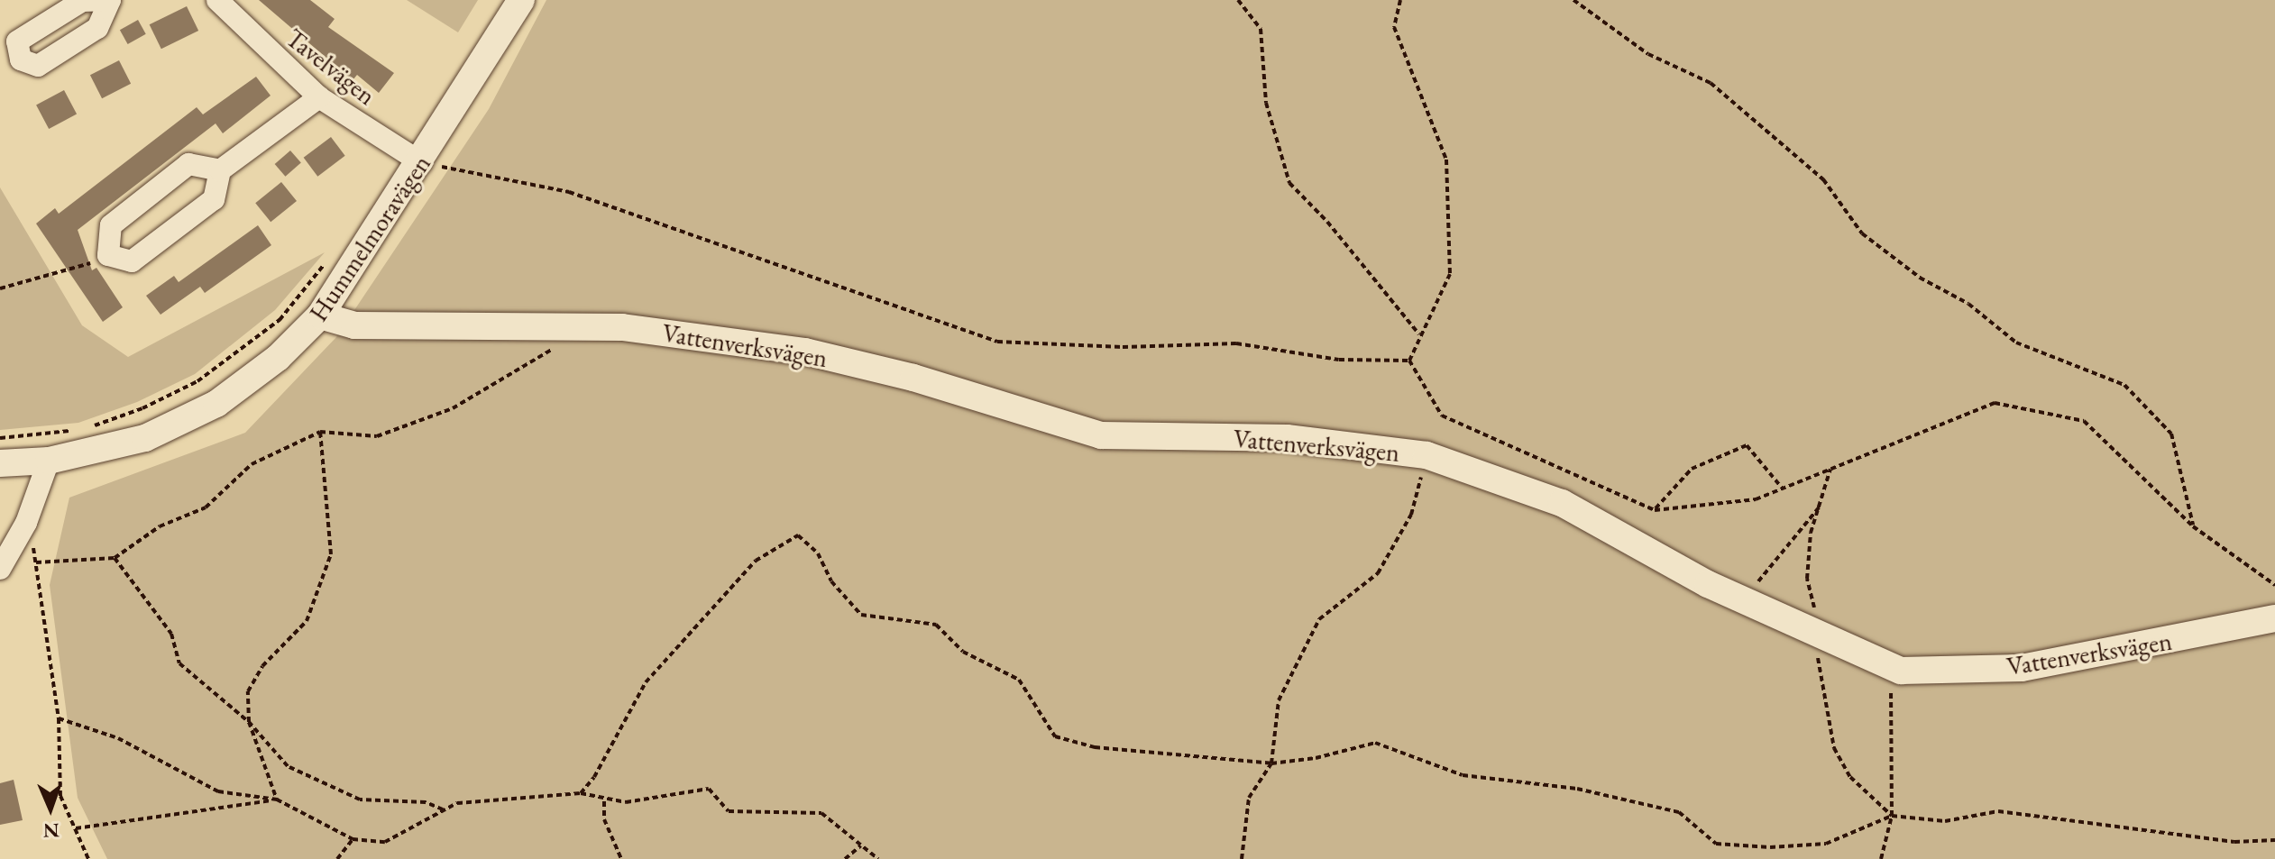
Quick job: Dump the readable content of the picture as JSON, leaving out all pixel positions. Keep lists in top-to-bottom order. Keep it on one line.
{"streets":{"street":["Tavelvägen","Hummelmoravägen","Vattenverksvägen"]},"crossings":[["Tavelvägen","Hummelmoravägen"],["Hummelmoravägen","Vattenverksvägen"]],"north":"bottom"}
